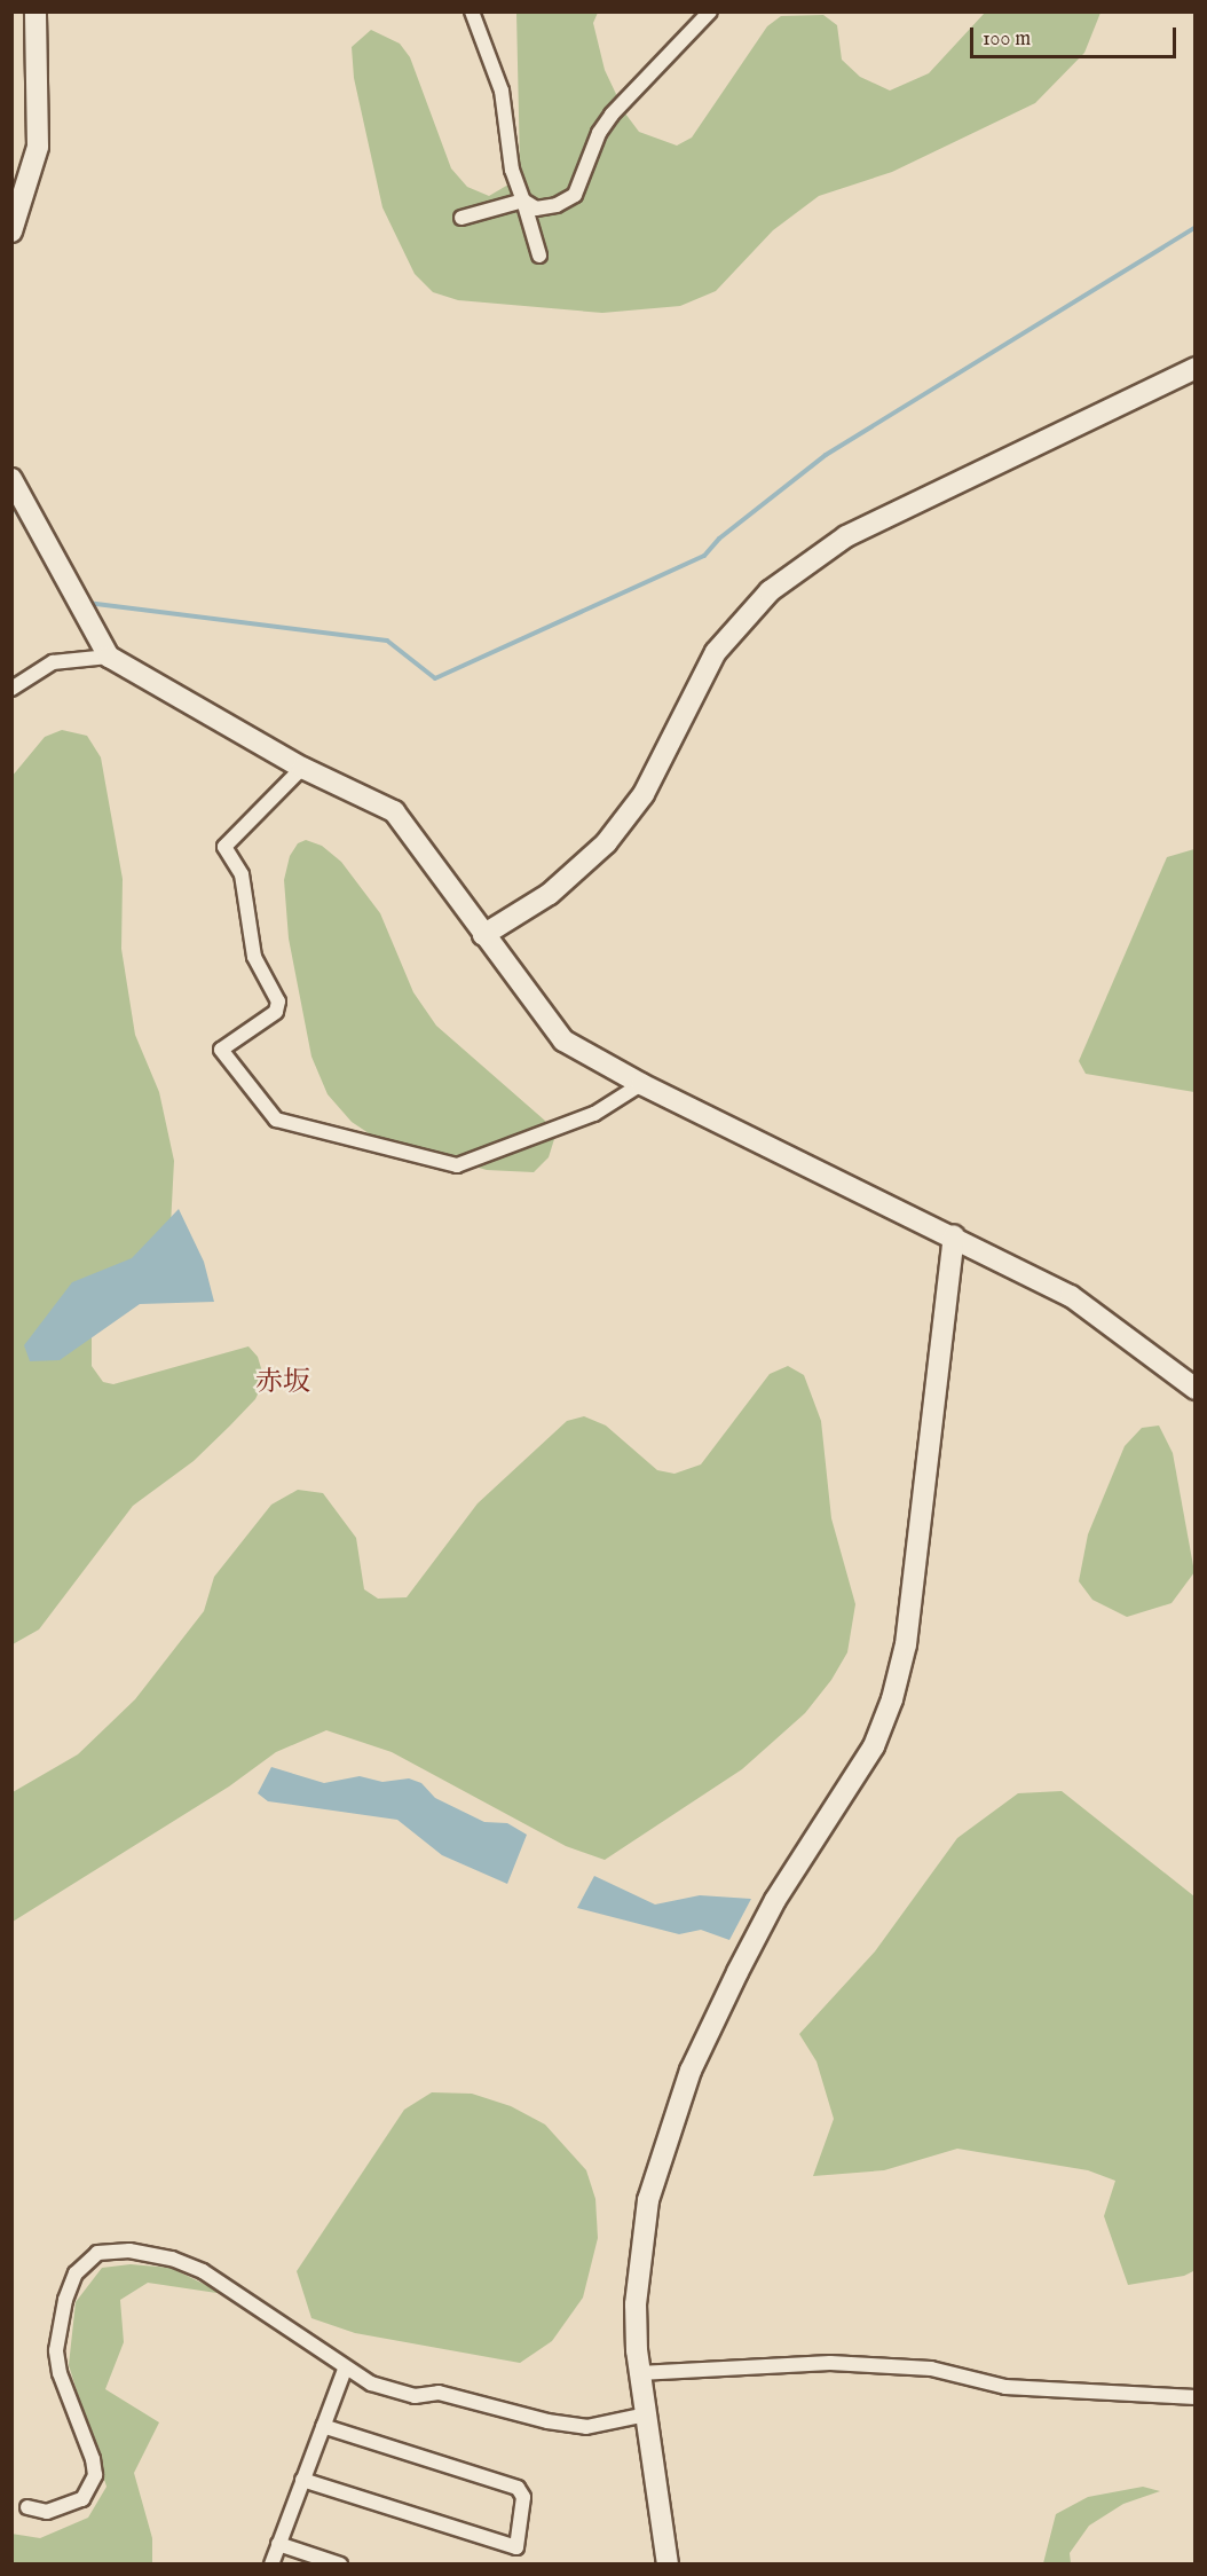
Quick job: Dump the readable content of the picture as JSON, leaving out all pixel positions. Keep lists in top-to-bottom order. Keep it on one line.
{"districts":["赤坂"],"scale_bar":"100 m"}
